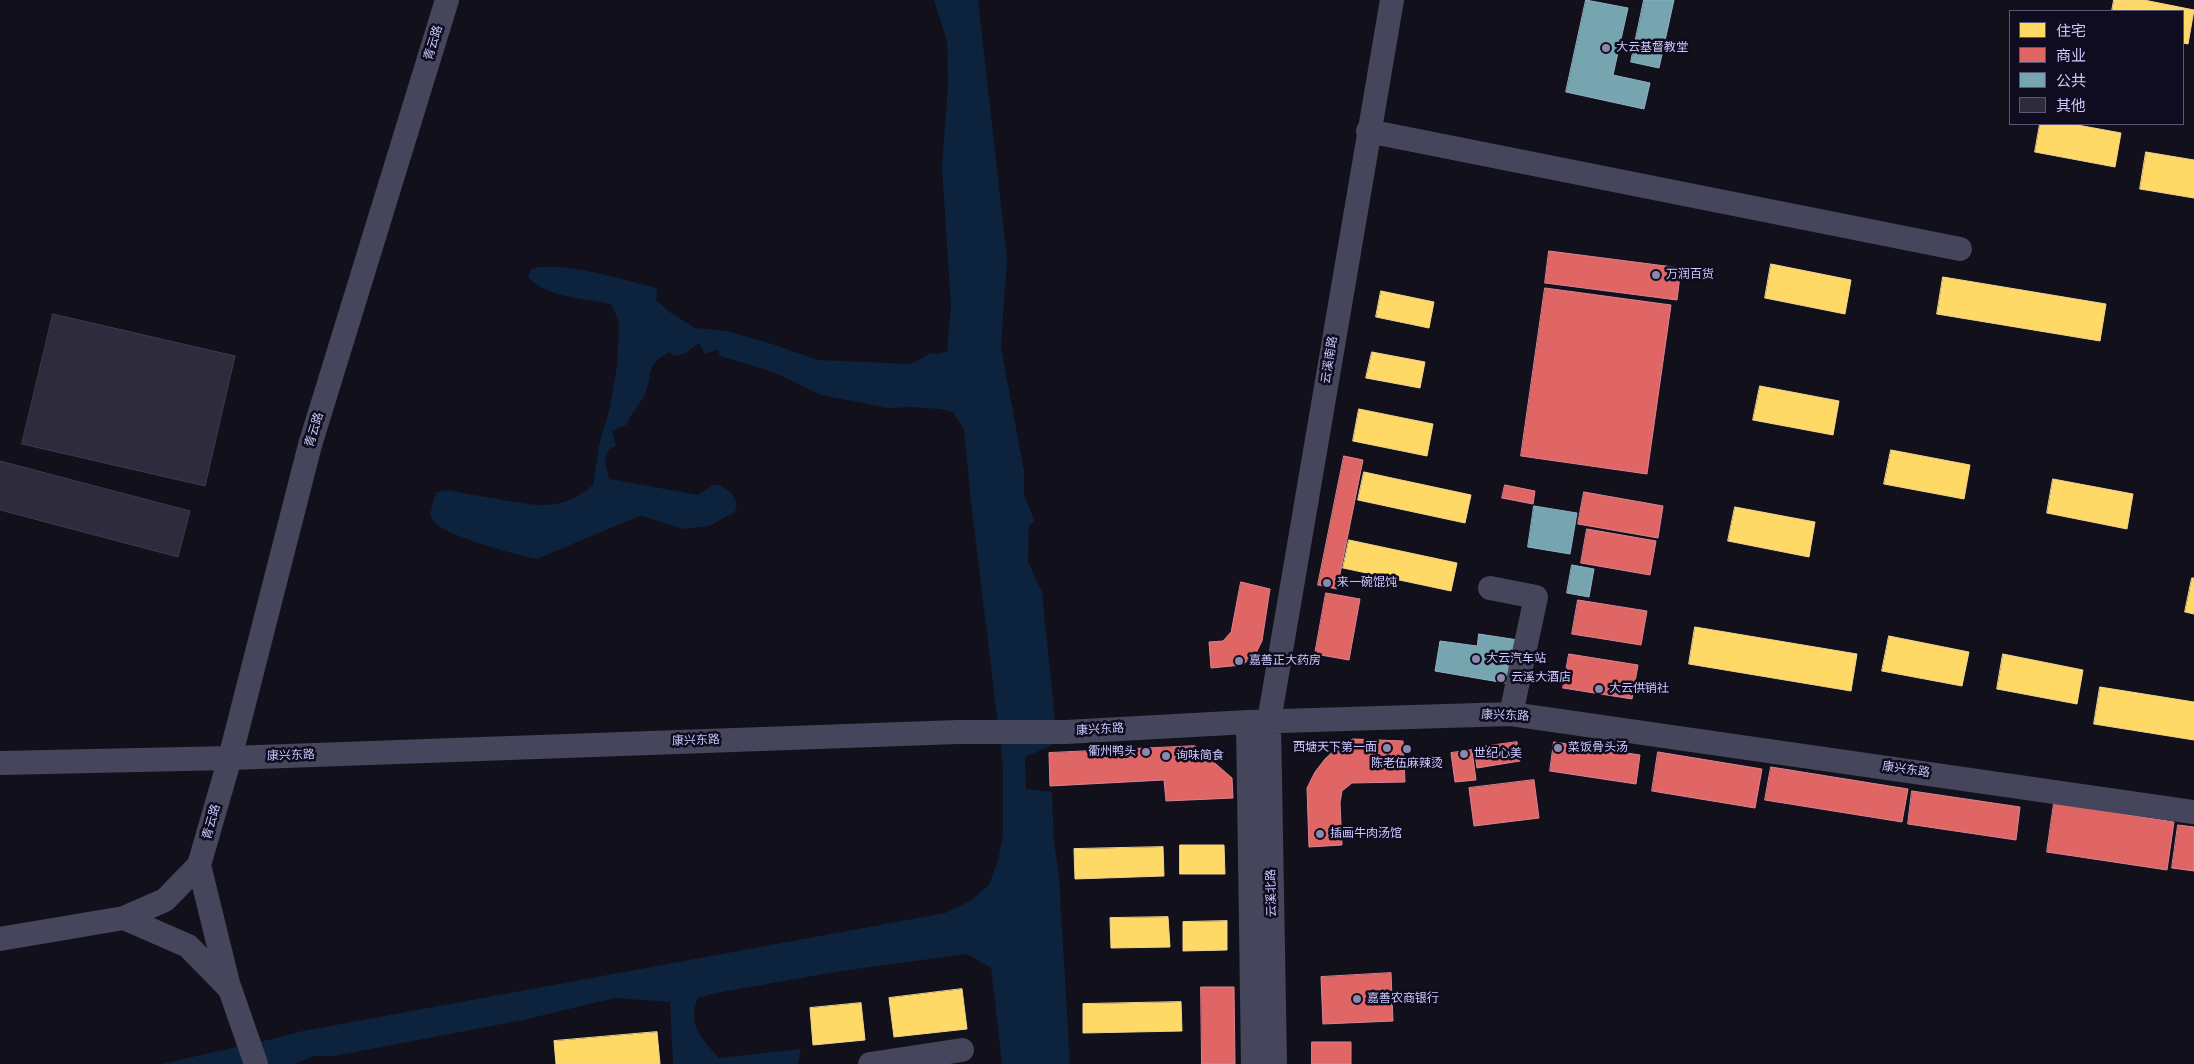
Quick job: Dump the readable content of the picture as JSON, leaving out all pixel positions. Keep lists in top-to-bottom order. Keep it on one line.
{"streets":{"street":["青云路","云溪南路","康兴东路","云溪北路"]},"crossings":[["青云路","康兴东路"],["云溪南路","康兴东路"],["云溪南路","云溪北路"],["康兴东路","云溪北路"]],"places":["大云基督教堂","万润百货","来一碗馄饨","大云汽车站","嘉善正大药房","云溪大酒店","大云供销社","西塘天下第一面","菜饭骨头汤","陈老伍麻辣烫","衢州鸭头","世纪心美","询味简食","插画牛肉汤馆","嘉善农商银行"],"legend":["住宅","商业","公共","其他"]}
